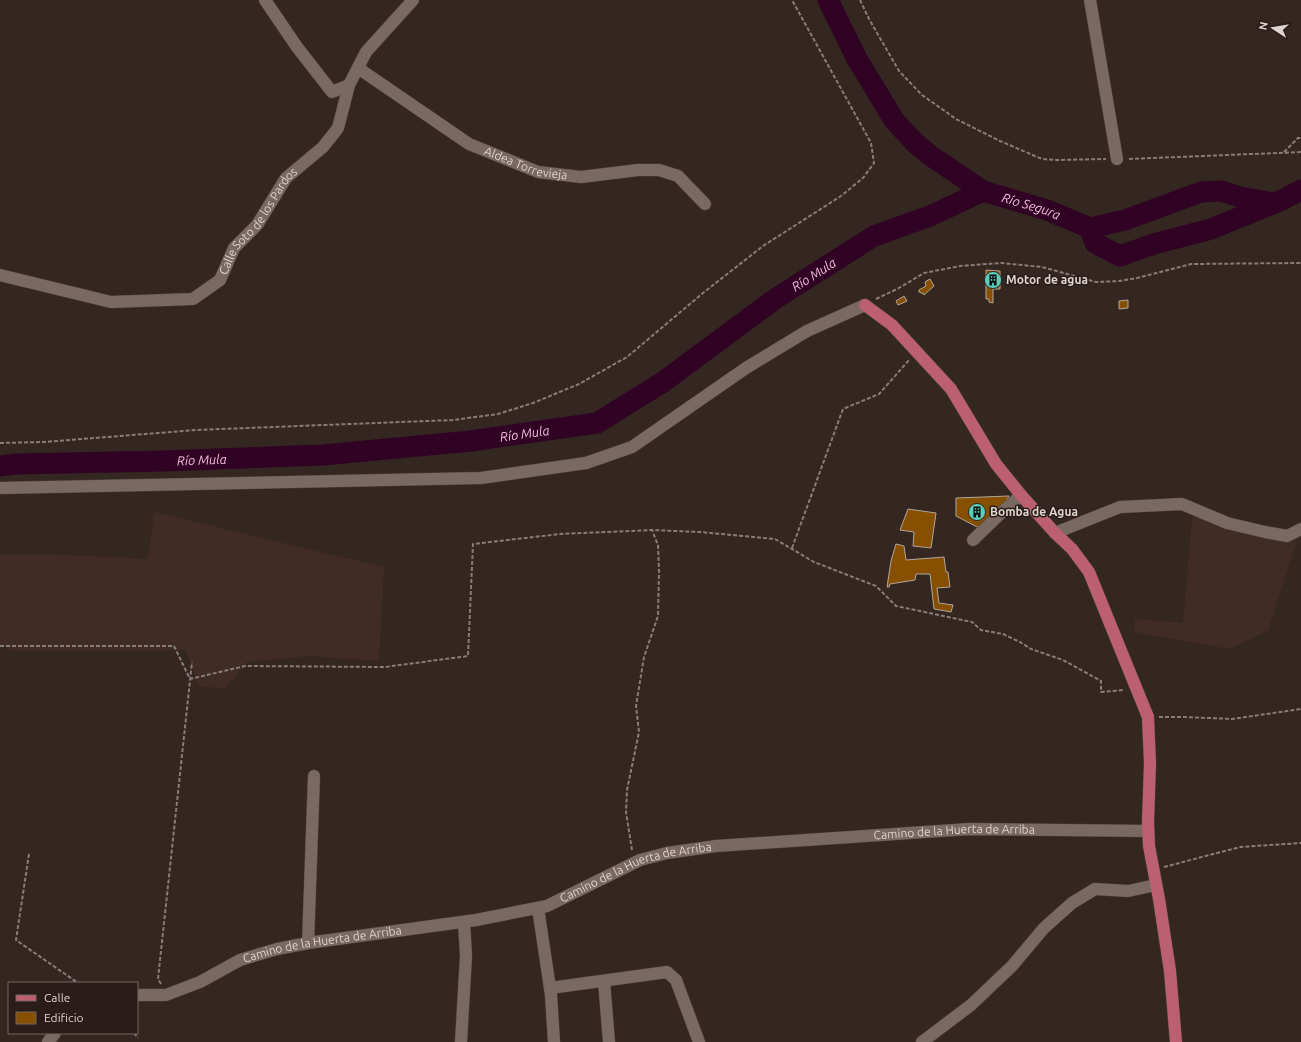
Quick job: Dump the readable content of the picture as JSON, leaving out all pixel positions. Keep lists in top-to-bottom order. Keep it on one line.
{"streets":{"street":["Aldea Torrevieja","Calle Soto de los Pardos","Camino de la Huerta de Arriba"]},"crossings":[["Aldea Torrevieja","Calle Soto de los Pardos"]],"water":["Río Segura","Río Mula"],"places":{"building":["Motor de agua","Bomba de Agua"]},"legend":["Calle","Edificio"],"north":"left"}
